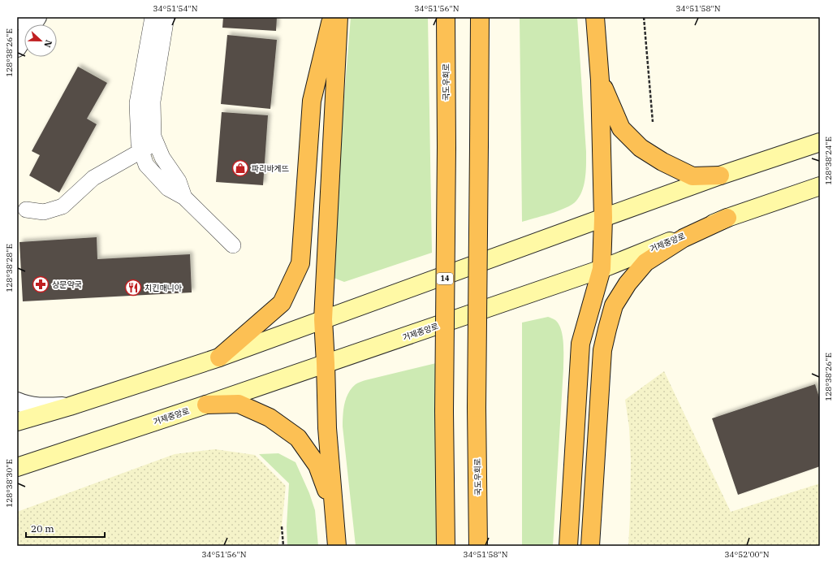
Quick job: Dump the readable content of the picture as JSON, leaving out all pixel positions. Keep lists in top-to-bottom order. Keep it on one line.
{"streets":{"highway":["국도우회로","14"],"main road":["거제중앙로"]},"places":{"shop":["파리바게뜨"],"pharmacy":["상문약국"],"restaurant":["치킨매니아"]},"scale_bar":"20 m","north":"right","coordinates":["34°51'54\"N","34°51'56\"N","34°51'58\"N","128°38'26\"E","128°38'24\"E","128°38'28\"E","128°38'30\"E","34°52'00\"N"]}
